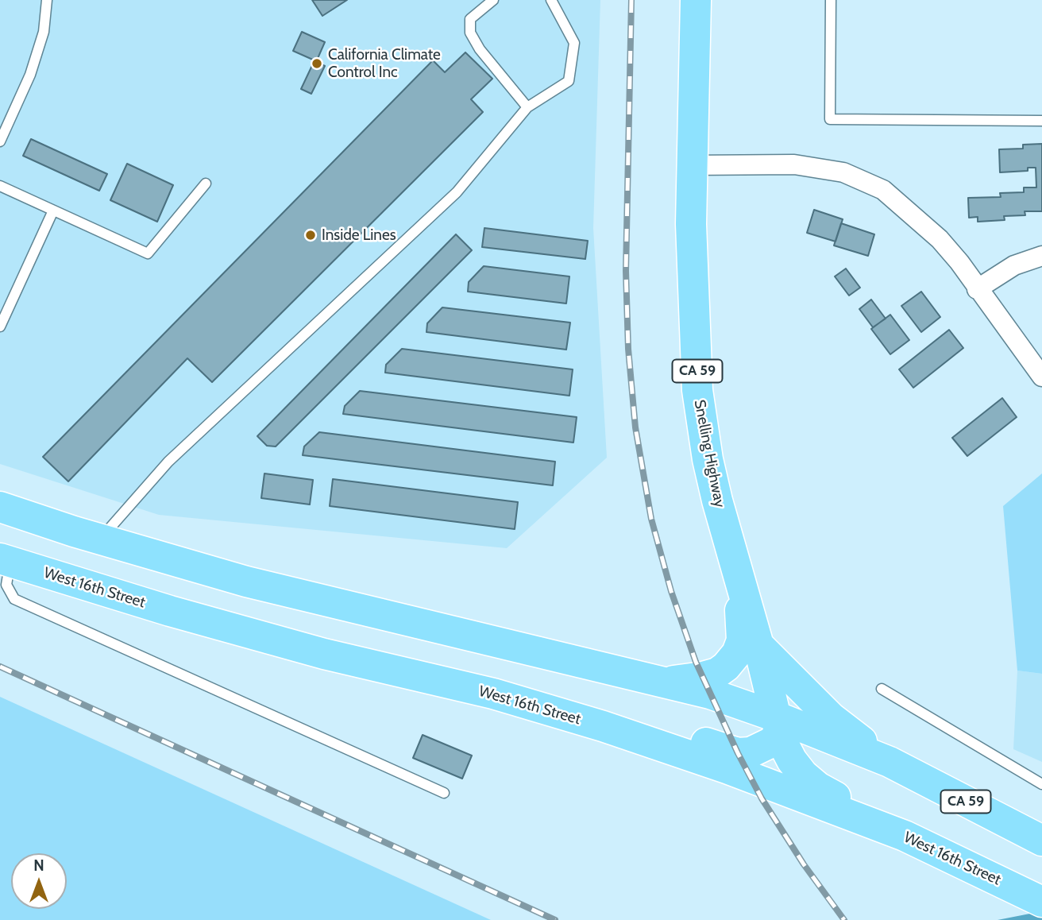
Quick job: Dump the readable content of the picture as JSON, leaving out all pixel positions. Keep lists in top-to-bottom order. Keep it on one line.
{"streets":{"main road":["CA 59","Snelling Highway","West 16th Street"]},"crossings":[["CA 59","Snelling Highway"],["CA 59","West 16th Street"]],"places":["California Climate Control Inc","Inside Lines"],"north":"top"}
